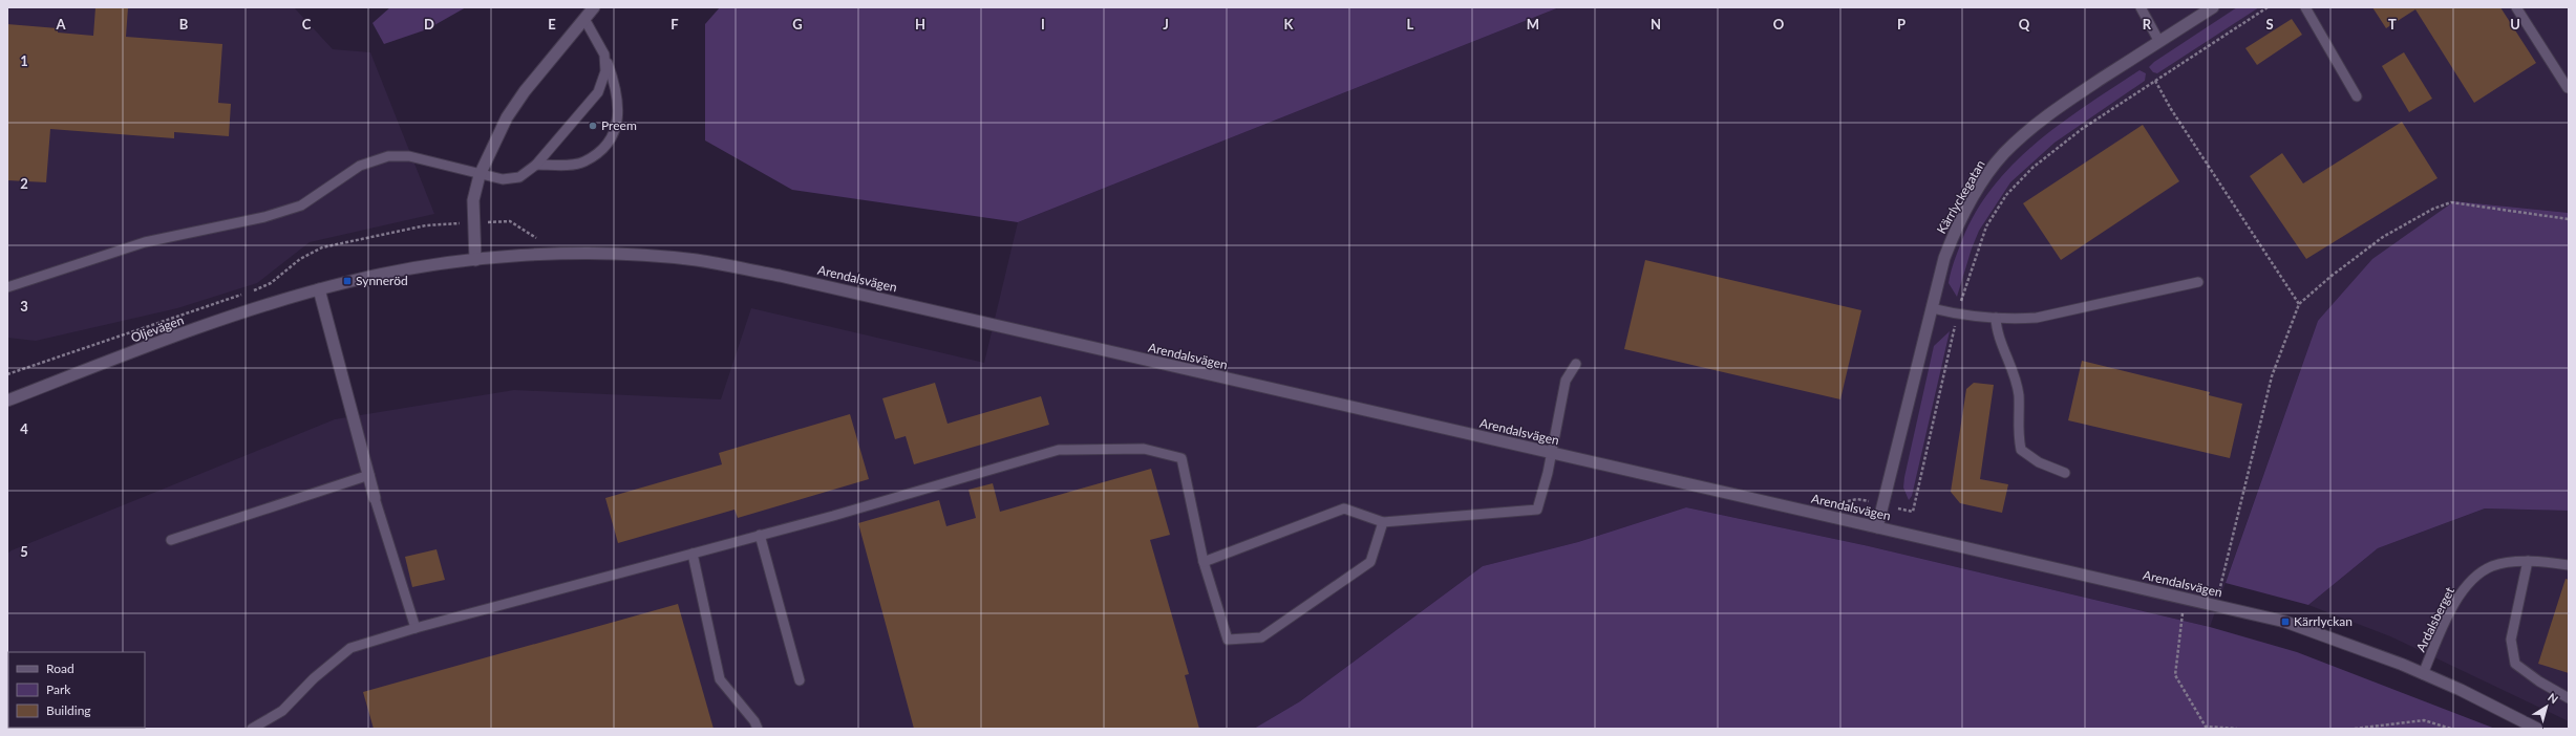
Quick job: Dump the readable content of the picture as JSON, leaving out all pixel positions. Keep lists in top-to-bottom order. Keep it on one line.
{"streets":{"street":["Kärrlyckegatan","Arendalsvägen","Oljevägen"],"lane":["Ardalsberget"]},"crossings":[["Kärrlyckegatan","Arendalsvägen"],["Arendalsvägen","Oljevägen"],["Arendalsvägen","Ardalsberget"]],"places":{"other":["Preem"],"transit":["Synneröd","Kärrlyckan"]},"legend":["Road","Park","Building"],"north":"top right","grid":{"columns":["A","B","C","D","E","F","G","H","I","J","K","L","M","N","O","P","Q","R","S","T","U"],"rows":["1","2","3","4","5"]}}
